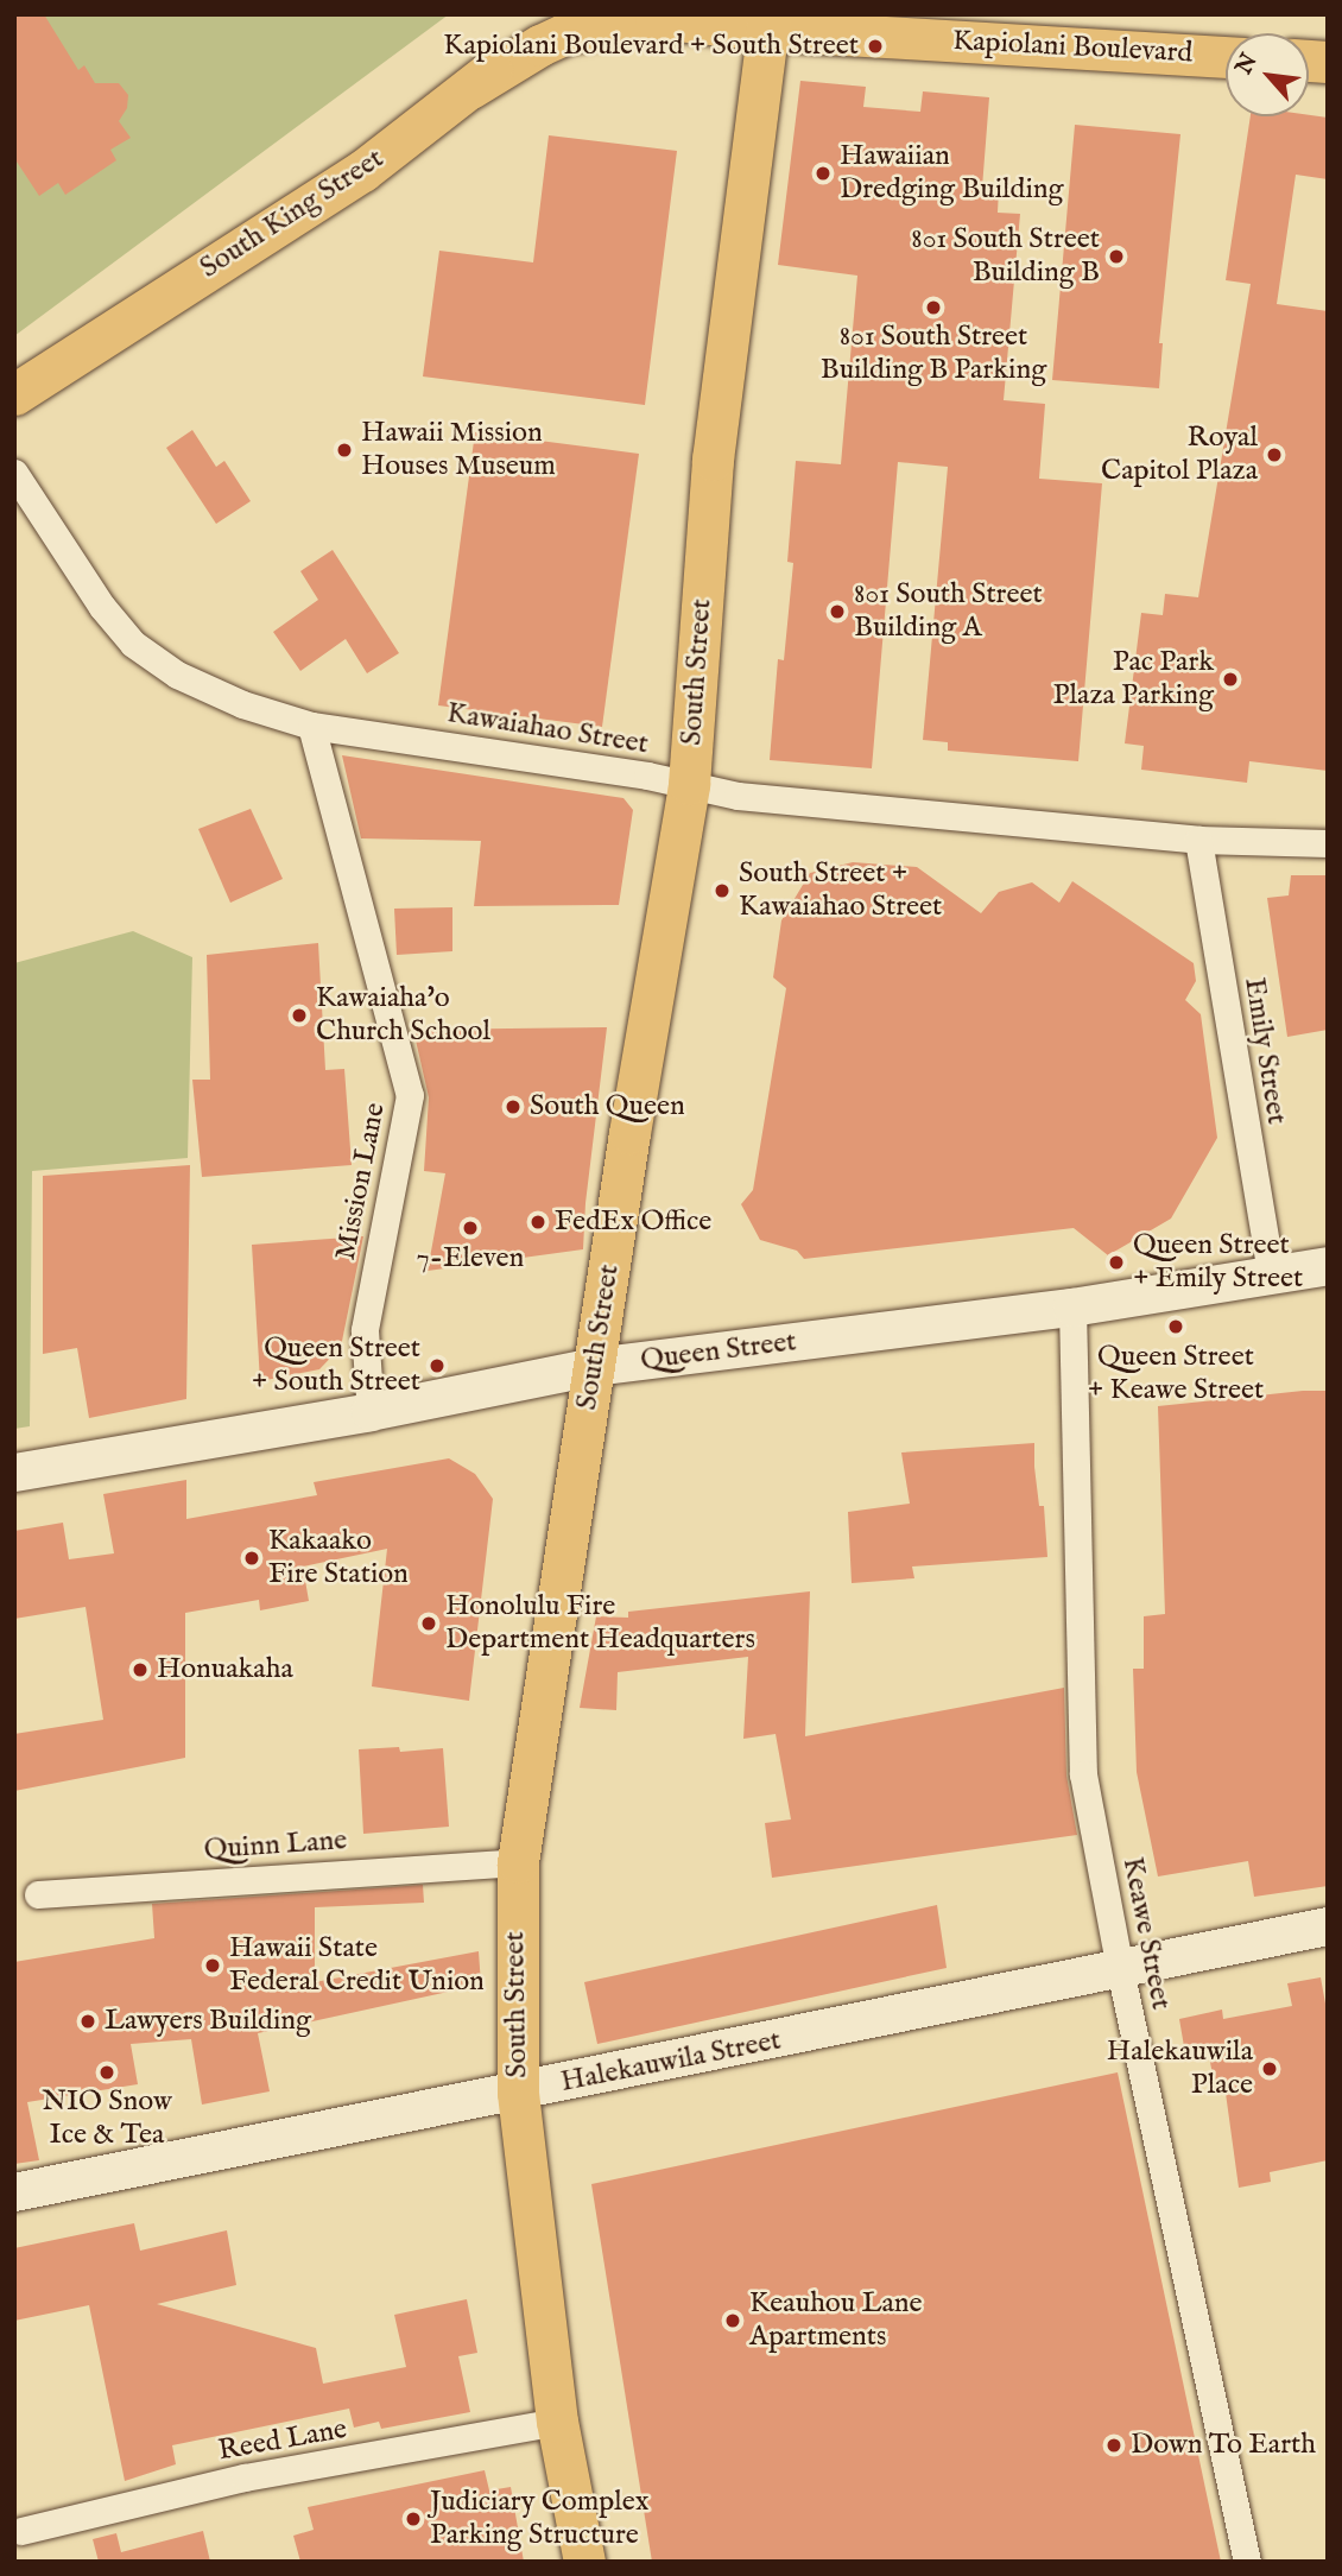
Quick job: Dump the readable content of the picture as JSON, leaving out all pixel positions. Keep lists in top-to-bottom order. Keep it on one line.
{"streets":{"main road":["Kapiolani Boulevard","South King Street","South Street"],"street":["Kawaiahao Street","Emily Street","Mission Lane","Queen Street","Quinn Lane","Keawe Street","Halekauwila Street","Reed Lane"]},"crossings":[["Kapiolani Boulevard","South King Street"],["Kapiolani Boulevard","South Street"],["South Street","Kawaiahao Street"],["South Street","Queen Street"],["South Street","Quinn Lane"],["South Street","Halekauwila Street"],["South Street","Reed Lane"],["Kawaiahao Street","Emily Street"],["Kawaiahao Street","Mission Lane"],["Emily Street","Queen Street"],["Mission Lane","Queen Street"],["Queen Street","Keawe Street"],["Keawe Street","Halekauwila Street"]],"places":["Kapiolani Boulevard + South Street","Hawaiian Dredging Building","801 South Street Building B","801 South Street Building B Parking","Hawaii Mission Houses Museum","Royal Capitol Plaza","801 South Street Building A","Pac Park Plaza Parking","South Street + Kawaiahao Street","Kawaiaha'o Church School","South Queen","FedEx Office","7-Eleven","Queen Street + Emily Street","Queen Street + Keawe Street","Queen Street + South Street","Kakaako Fire Station","Honolulu Fire Department Headquarters","Honuakaha","Hawaii State Federal Credit Union","Lawyers Building","Halekauwila Place","NIO Snow Ice & Tea","Keauhou Lane Apartments","Down To Earth","Judiciary Complex Parking Structure"],"north":"top left"}
